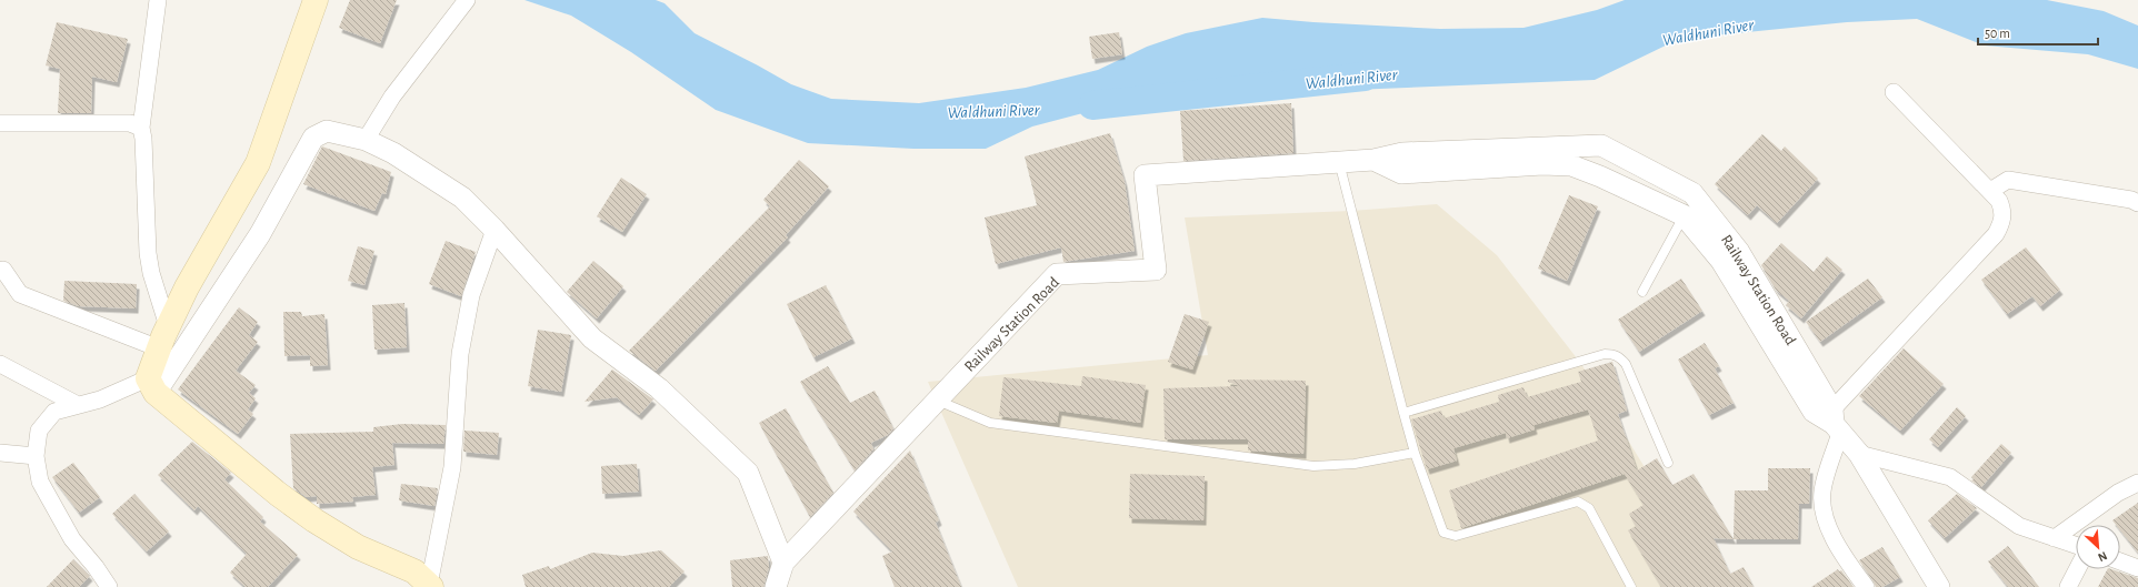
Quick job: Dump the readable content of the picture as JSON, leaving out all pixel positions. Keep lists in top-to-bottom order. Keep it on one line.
{"streets":{"street":["Railway Station Road"]},"water":["Waldhuni River"],"scale_bar":"50 m","north":"bottom right"}
